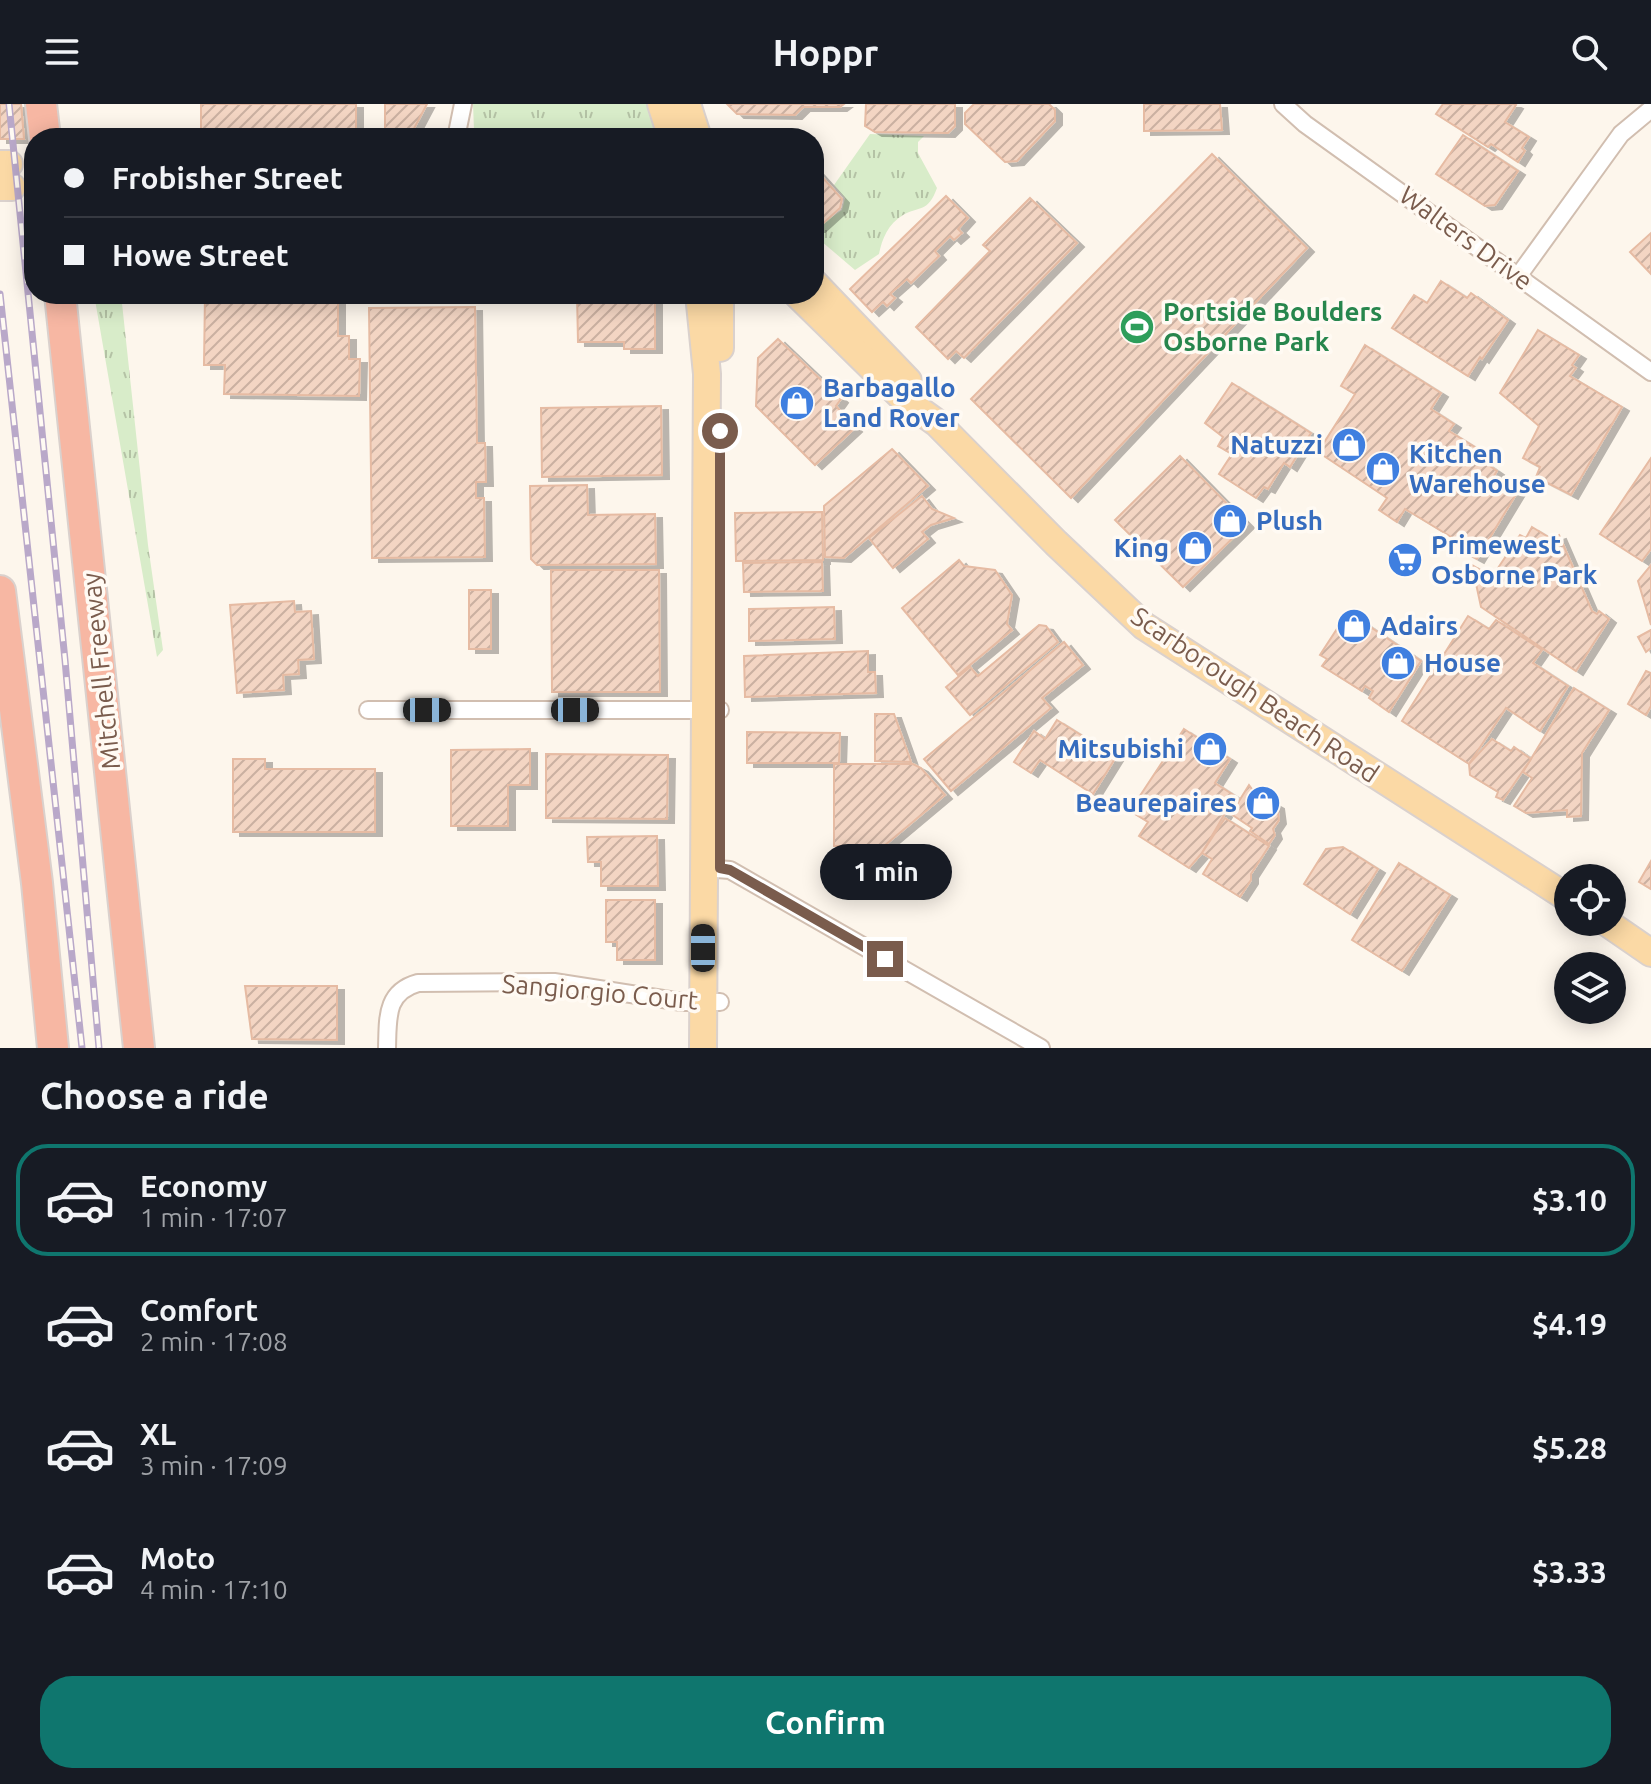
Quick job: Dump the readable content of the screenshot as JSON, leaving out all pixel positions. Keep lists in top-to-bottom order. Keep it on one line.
{"streets":{"highway":["Mitchell Freeway"],"main road":["Scarborough Beach Road"],"street":["Walters Drive","Sangiorgio Court"]},"places":{"sports":["Portside Boulders Osborne Park"],"shop":["Barbagallo Land Rover","Natuzzi","Kitchen Warehouse","Plush","King","Adairs","House","Mitsubishi","Beaurepaires"],"supermarket":["Primewest Osborne Park"]},"page":{"header":"Hoppr","banner":["Frobisher Street","Howe Street"],"bubble":"1 min","heading":"Choose a ride","list":[{"name":"Economy","note":"1 min · 17:07","value":"$3.10"},{"name":"Comfort","note":"2 min · 17:08","value":"$4.19"},{"name":"XL","note":"3 min · 17:09","value":"$5.28"},{"name":"Moto","note":"4 min · 17:10","value":"$3.33"}],"buttons":"Confirm"}}
